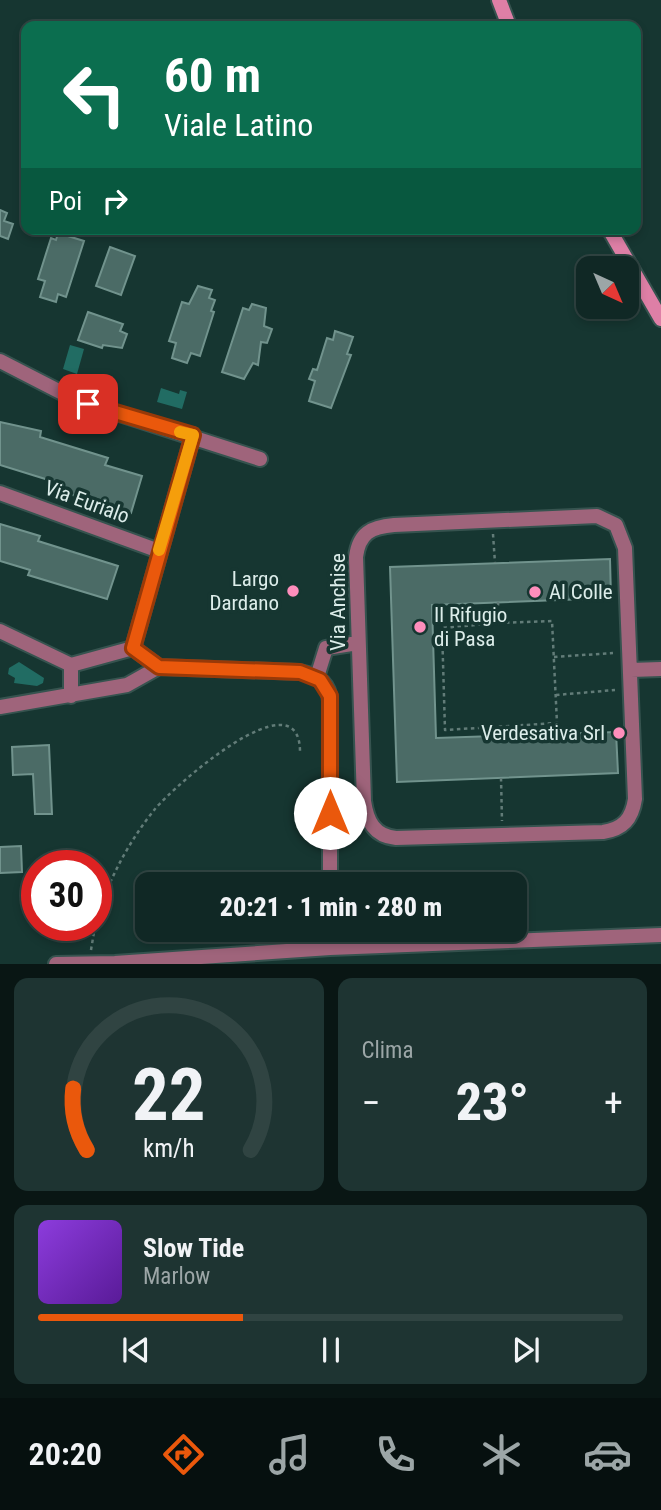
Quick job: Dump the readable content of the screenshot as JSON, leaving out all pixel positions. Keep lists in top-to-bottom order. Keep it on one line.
{"streets":{"street":["Via Eurialo","Via Anchise"]},"places":["Largo Dardano","Al Colle","Il Rifugio di Pasa","Verdesativa Srl"],"north":"bottom right","page":{"turn":["60 m","Viale Latino"],"then":"Poi","limit":"30","trip":"20:21 · 1 min · 280 m","tile":"Clima","heat":["−","23°","+"],"song":["Slow Tide","Marlow"],"tabs":"20:20","gauge":["22","km/h"]}}
